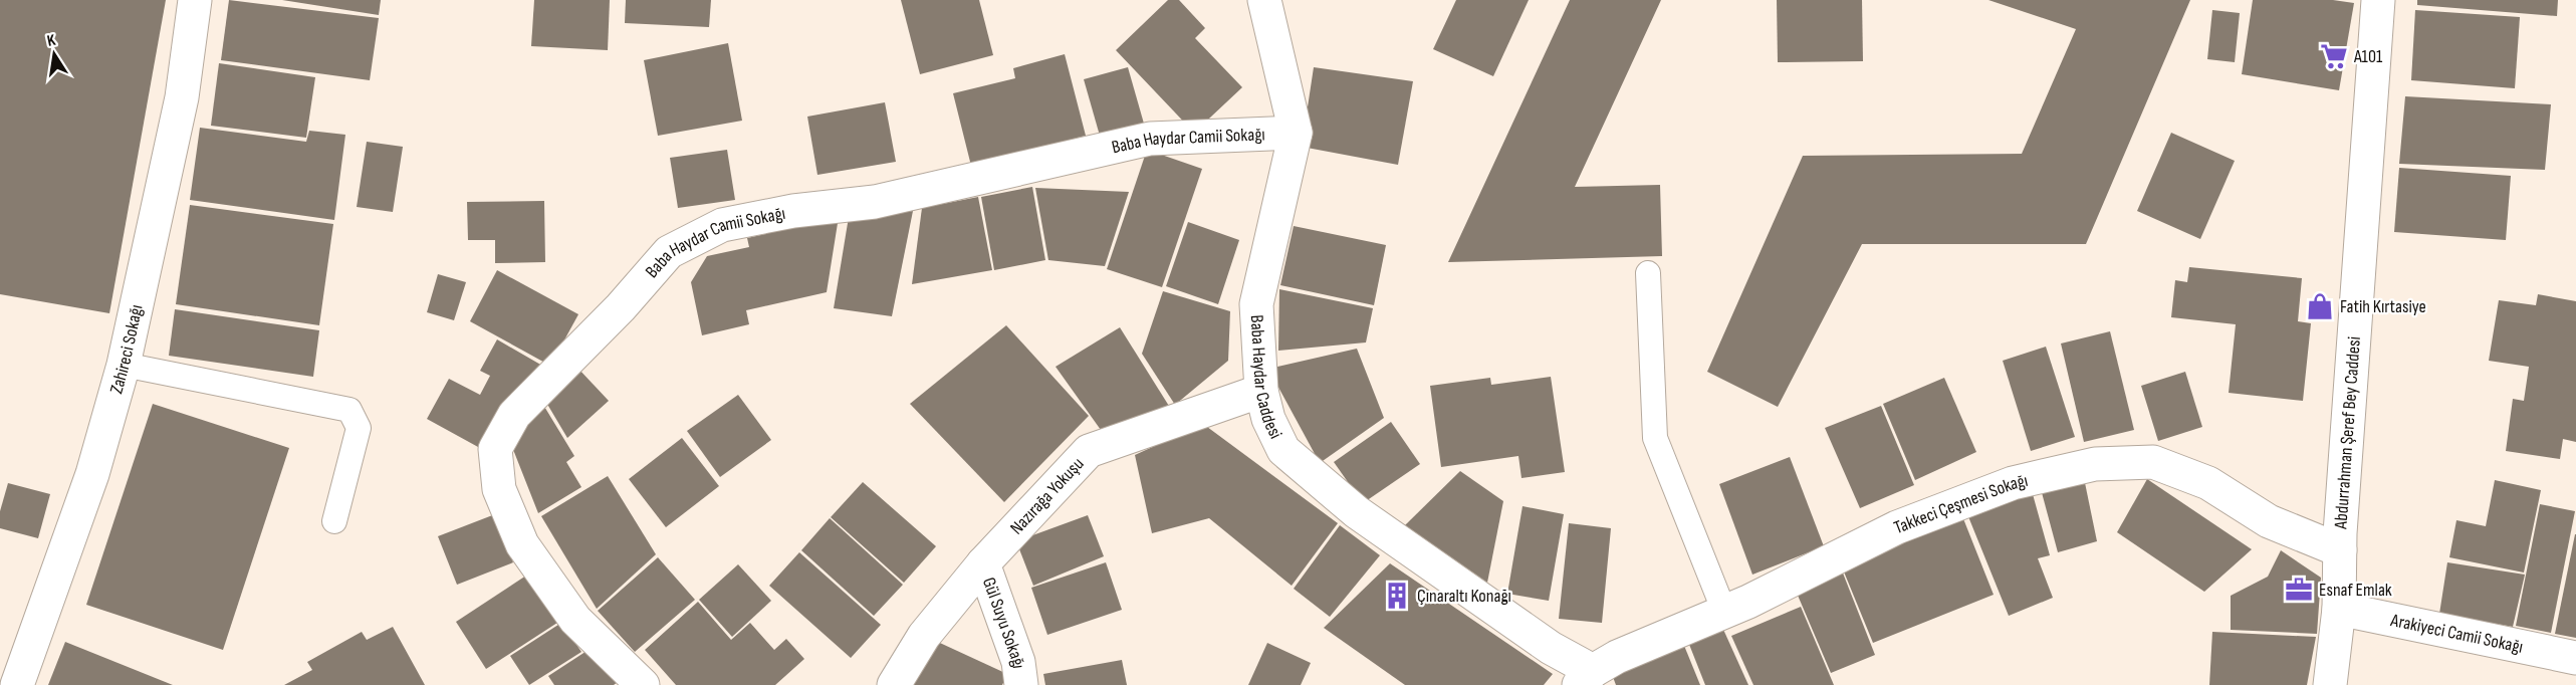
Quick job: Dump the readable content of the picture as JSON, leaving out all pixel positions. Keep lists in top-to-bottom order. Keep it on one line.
{"streets":{"street":["Baba Haydar Camii Sokağı","Zahireci Sokağı","Baba Haydar Caddesi","Abdurrahman Şeref Bey Caddesi","Nazırağa Yokuşu","Takkeci Çeşmesi Sokağı","Gül Suyu Sokağı","Arakiyeci Camii Sokağı"]},"crossings":[["Baba Haydar Camii Sokağı","Baba Haydar Caddesi"],["Baba Haydar Caddesi","Nazırağa Yokuşu"],["Baba Haydar Caddesi","Takkeci Çeşmesi Sokağı"],["Abdurrahman Şeref Bey Caddesi","Takkeci Çeşmesi Sokağı"],["Abdurrahman Şeref Bey Caddesi","Arakiyeci Camii Sokağı"],["Nazırağa Yokuşu","Gül Suyu Sokağı"]],"places":{"supermarket":["A101"],"shop":["Fatih Kırtasiye"],"office":["Esnaf Emlak"],"building":["Çınaraltı Konağı"]},"north":"top"}
